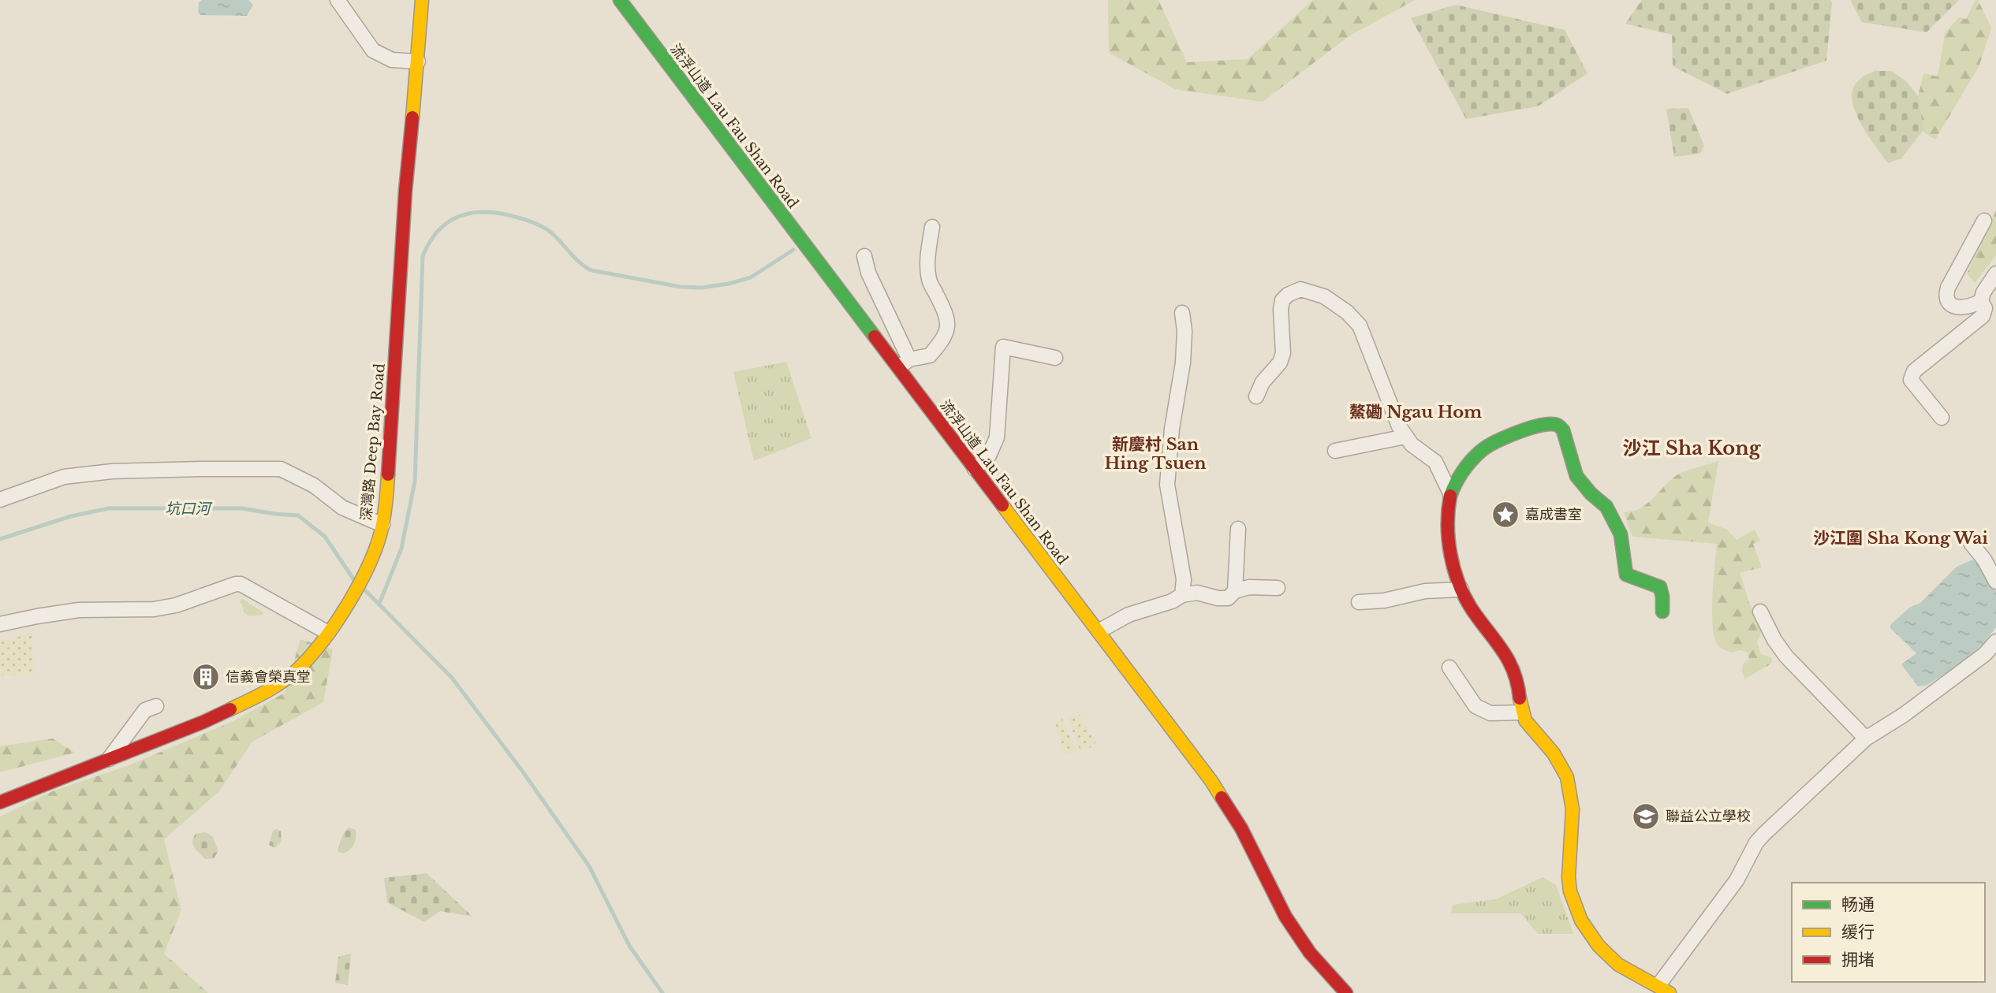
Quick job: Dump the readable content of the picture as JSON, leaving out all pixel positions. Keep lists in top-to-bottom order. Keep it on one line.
{"streets":{"street":["流浮山道 Lau Fau Shan Road","深灣路 Deep Bay Road"]},"districts":["鰲磡 Ngau Hom","新慶村 San Hing Tsuen","沙江 Sha Kong","沙江圍 Sha Kong Wai"],"water":["坑口河"],"places":{"place":["嘉成書室"],"building":["信義會榮真堂"],"school or university":["聯益公立學校"]},"legend":["畅通","缓行","拥堵"]}
